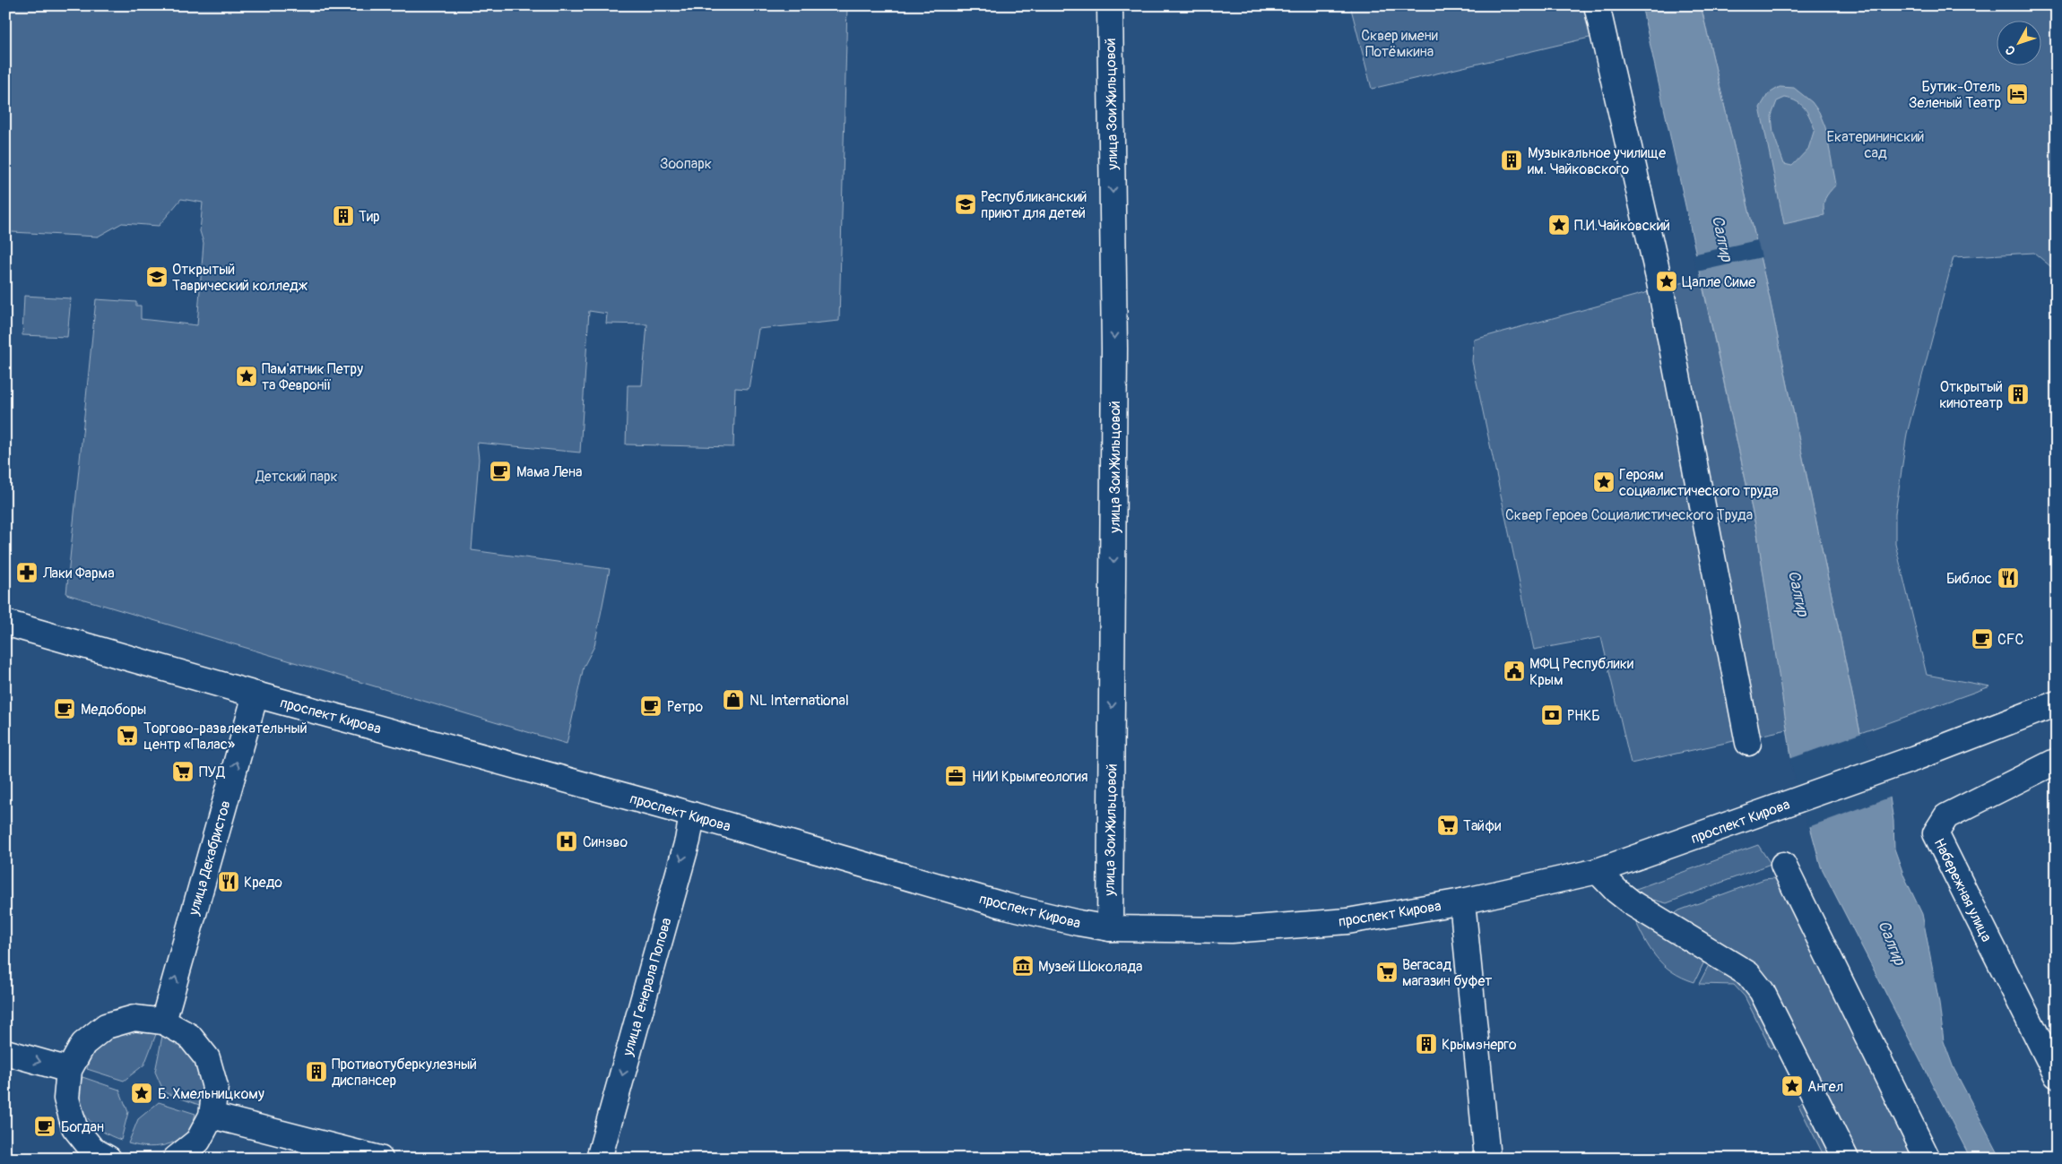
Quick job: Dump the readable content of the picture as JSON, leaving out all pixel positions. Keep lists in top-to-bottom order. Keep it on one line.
{"streets":{"street":["улица Зои Жильцовой","проспект Кирова","улица Декабристов","Набережная улица","улица Генерала Попова"]},"crossings":[["улица Зои Жильцовой","проспект Кирова"],["проспект Кирова","улица Декабристов"],["проспект Кирова","улица Генерала Попова"]],"one_way":["улица Зои Жильцовой","улица Декабристов","улица Генерала Попова"],"water":["Салгир"],"parks":["Сквер имени Потёмкина","Екатерининский сад","Зоопарк","Детский парк","Сквер Героев Социалистического Труда"],"places":{"hotel":["Бутик-Отель Зеленый Театр"],"building":["Музыкальное училище им. Чайковского","Тир","Открытый кинотеатр","Крымэнерго","Противотуберкулезный диспансер"],"school or university":["Республиканский приют для детей","Открытый Таврический колледж"],"place":["П.И.Чайковский","Цапле Симе","Пам'ятник Петру та Февронії","Героям социалистического труда","Ангел","Б. Хмельницкому"],"cafe":["Мама Лена","CFC","Ретро","Медоборы","Богдан"],"pharmacy":["Лаки Фарма"],"restaurant":["Библос","Кредо"],"public building":["МФЦ Республики Крым"],"shop":["NL International"],"bank":["РНКБ"],"supermarket":["Торгово-развлекательный центр «Палас»","ПУД","Тайфи","Вегасад магазин буфет"],"office":["НИИ Крымгеология"],"hospital":["Синэво"],"museum":["Музей Шоколада"]},"north":"bottom left"}
